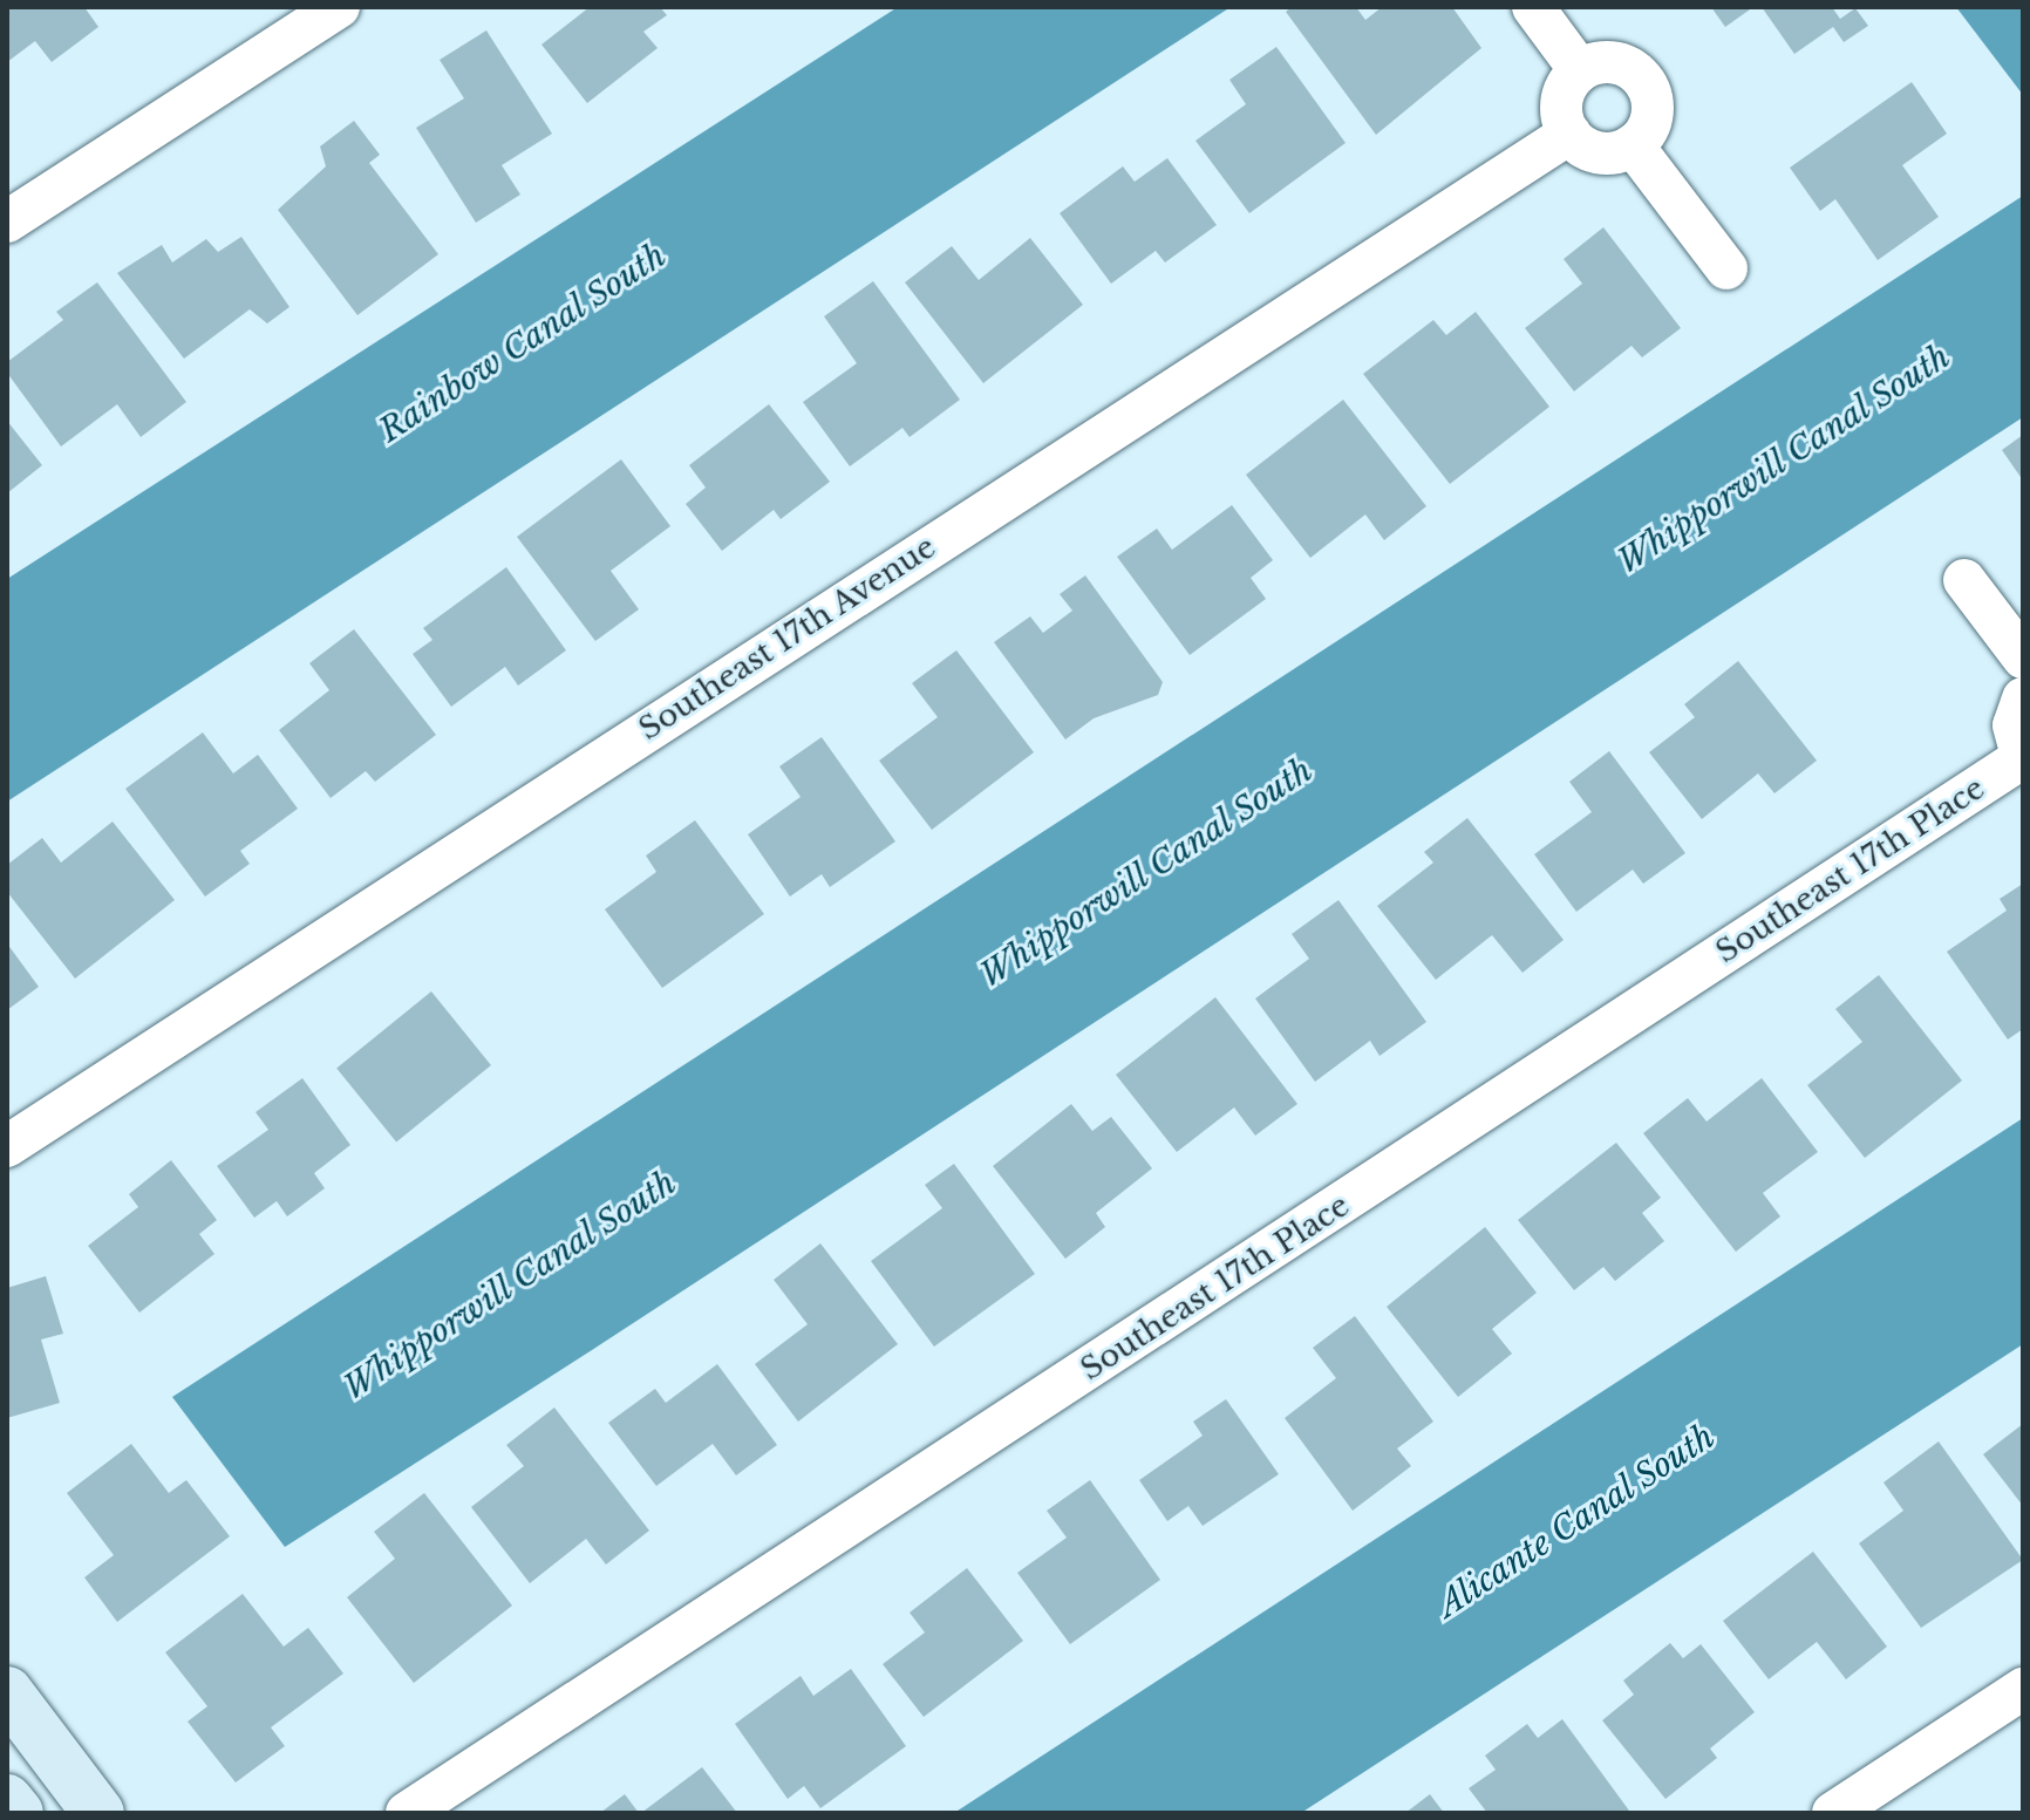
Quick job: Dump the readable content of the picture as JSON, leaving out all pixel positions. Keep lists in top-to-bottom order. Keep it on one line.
{"streets":{"street":["Southeast 17th Avenue","Southeast 17th Place"]},"water":["Rainbow Canal South","Whipporwill Canal South","Alicante Canal South"]}
